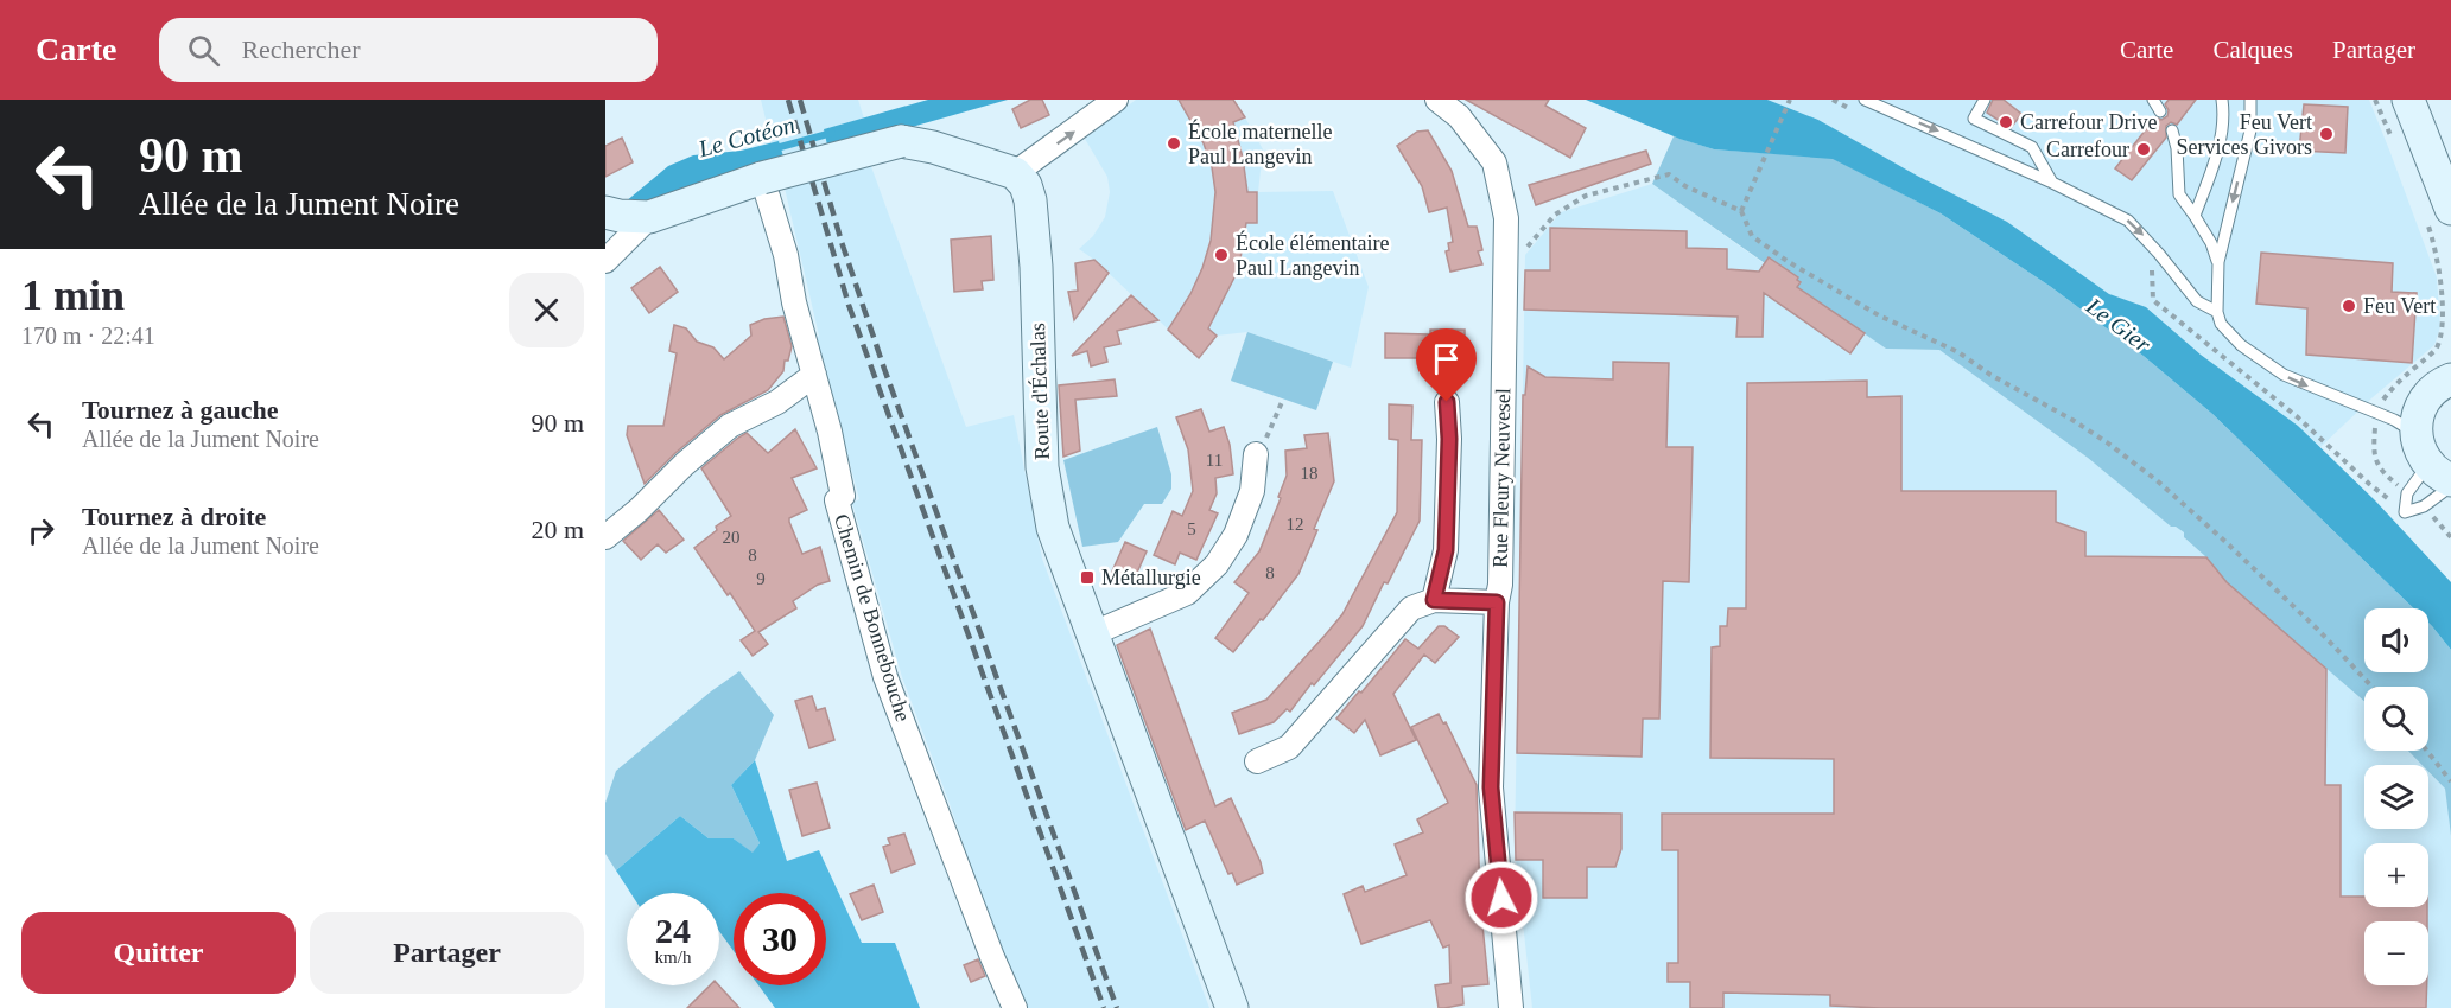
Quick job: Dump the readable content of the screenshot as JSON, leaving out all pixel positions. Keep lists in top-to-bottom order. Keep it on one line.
{"streets":{"street":["Route d'Échalas","Rue Fleury Neuvesel","Chemin de Bonnebouche"]},"water":["Le Cotéon","Le Gier"],"places":{"other":["Carrefour Drive","Feu Vert Services Givors","École maternelle Paul Langevin","Carrefour","École élémentaire Paul Langevin","Feu Vert"],"transit":["Métallurgie"]},"house_numbers":["11","18","12","5","20","8","8","9"],"page":{"header":"Carte","search":"Rechercher","nav":["Carte","Calques","Partager"],"turn":["90 m","Allée de la Jument Noire"],"heading":["1 min","170 m · 22:41"],"list":[{"name":"Tournez à gauche","note":"Allée de la Jument Noire","value":"90 m"},{"name":"Tournez à droite","note":"Allée de la Jument Noire","value":"20 m"}],"map_buttons":["+","−"],"speed":"24 km/h","limit":"30","buttons":["Quitter","Partager"]}}
